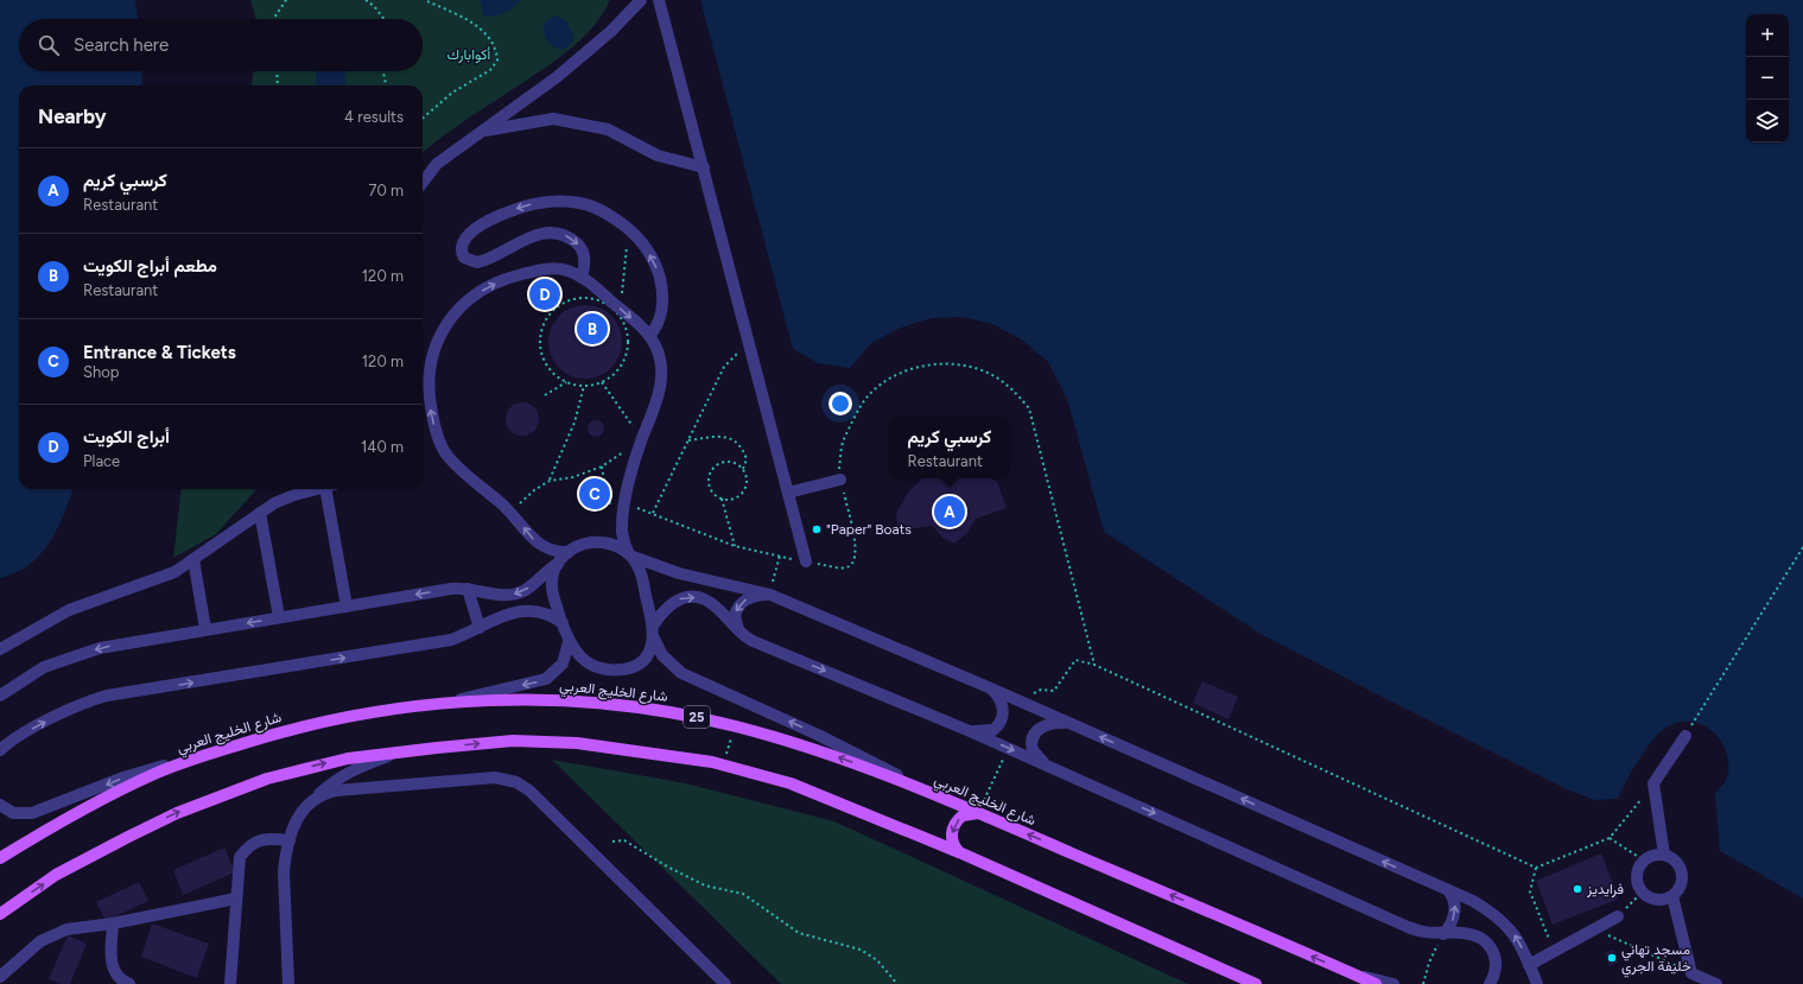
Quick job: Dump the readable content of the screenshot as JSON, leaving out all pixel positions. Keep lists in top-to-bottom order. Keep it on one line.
{"streets":{"main road":["شارع الخليج العربي","25"]},"parks":["أكوابارك"],"places":["\"Paper\" Boats","فرايديز","مسجد تهاني خليفة الجري"],"page":{"map_buttons":["+","−"],"search":"Search here","heading":["Nearby","4 results"],"list":[{"mark":"A","name":"كرسبي كريم","note":"Restaurant","value":"70 m"},{"mark":"B","name":"مطعم أبراج الكويت","note":"Restaurant","value":"120 m"},{"mark":"C","name":"Entrance & Tickets","note":"Shop","value":"120 m"},{"mark":"D","name":"أبراج الكويت","note":"Place","value":"140 m"}],"pins":["D","B","C","A"],"popup":["كرسبي كريم","Restaurant"]}}
